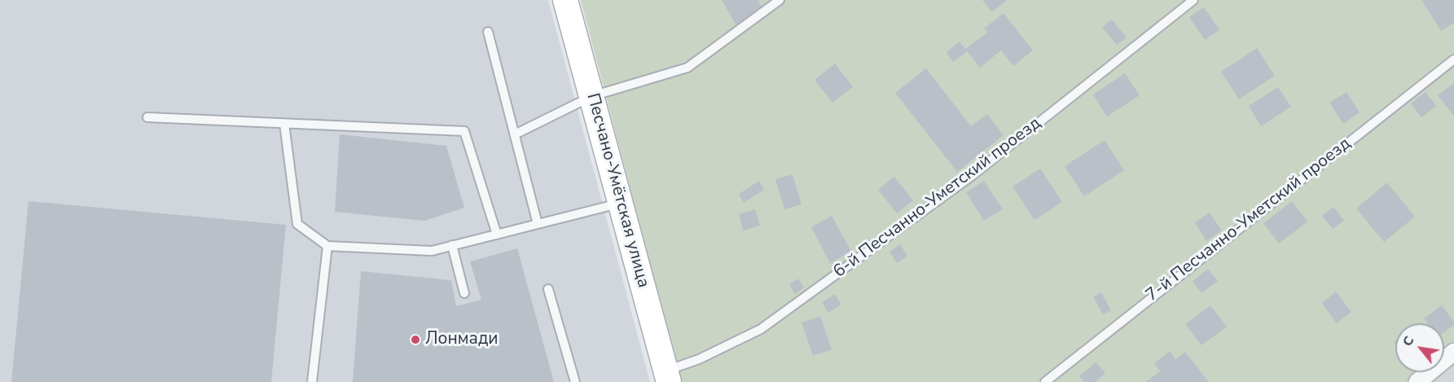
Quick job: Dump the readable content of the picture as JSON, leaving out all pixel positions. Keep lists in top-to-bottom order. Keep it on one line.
{"streets":{"main road":["Песчано-Умётская улица"],"lane":["6-й Песчанно-Уметский проезд","7-й Песчанно-Уметский проезд"]},"crossings":[["Песчано-Умётская улица","6-й Песчанно-Уметский проезд"]],"places":["Лонмади"],"north":"top left"}
